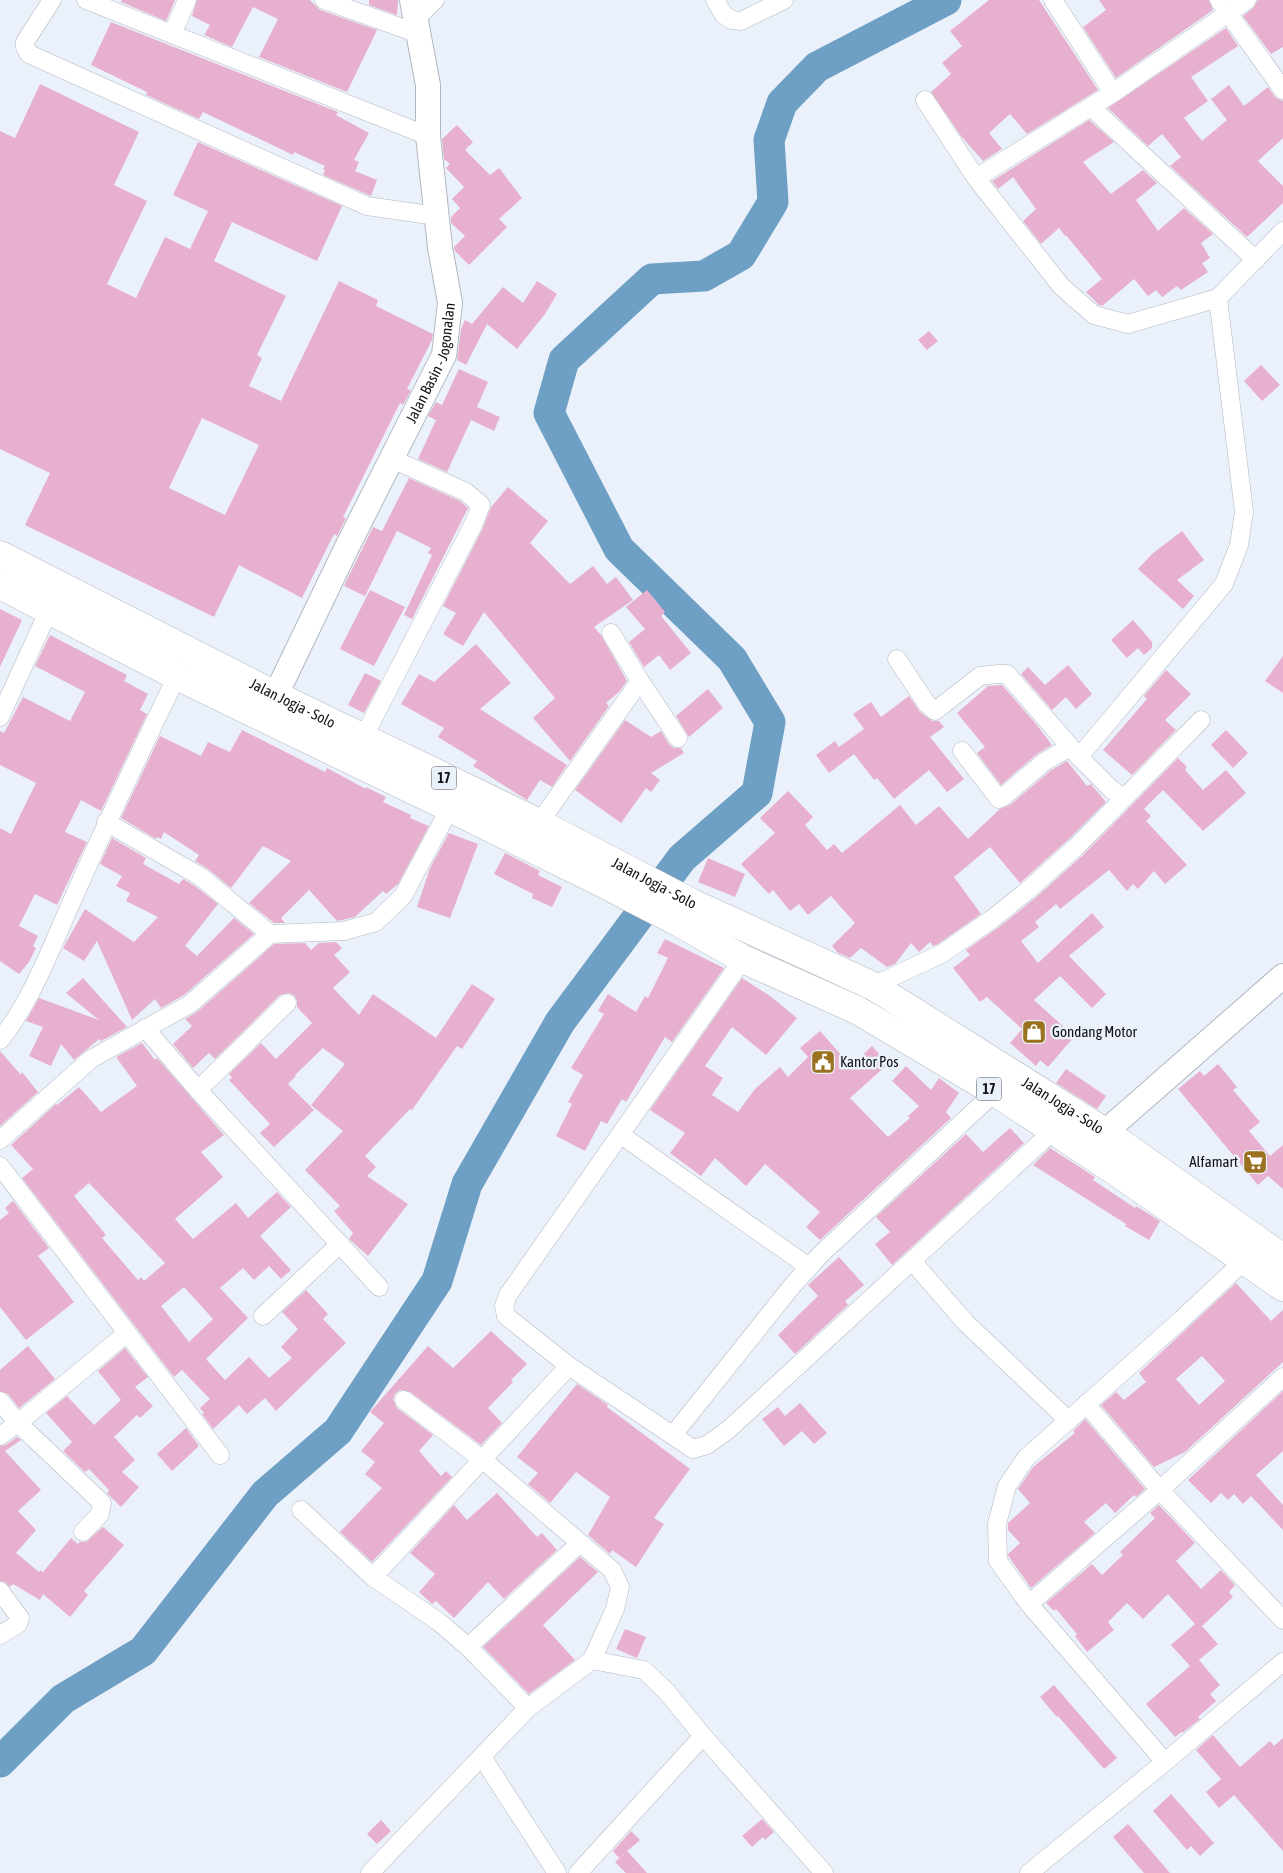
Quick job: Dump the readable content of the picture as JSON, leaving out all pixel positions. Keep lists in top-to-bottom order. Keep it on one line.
{"streets":{"highway":["Jalan Jogja - Solo","17"],"main road":["Jalan Basin - Jogonalan"]},"crossings":[["Jalan Basin - Jogonalan","Jalan Jogja - Solo"]],"places":{"shop":["Gondang Motor"],"public building":["Kantor Pos"],"supermarket":["Alfamart"]}}
